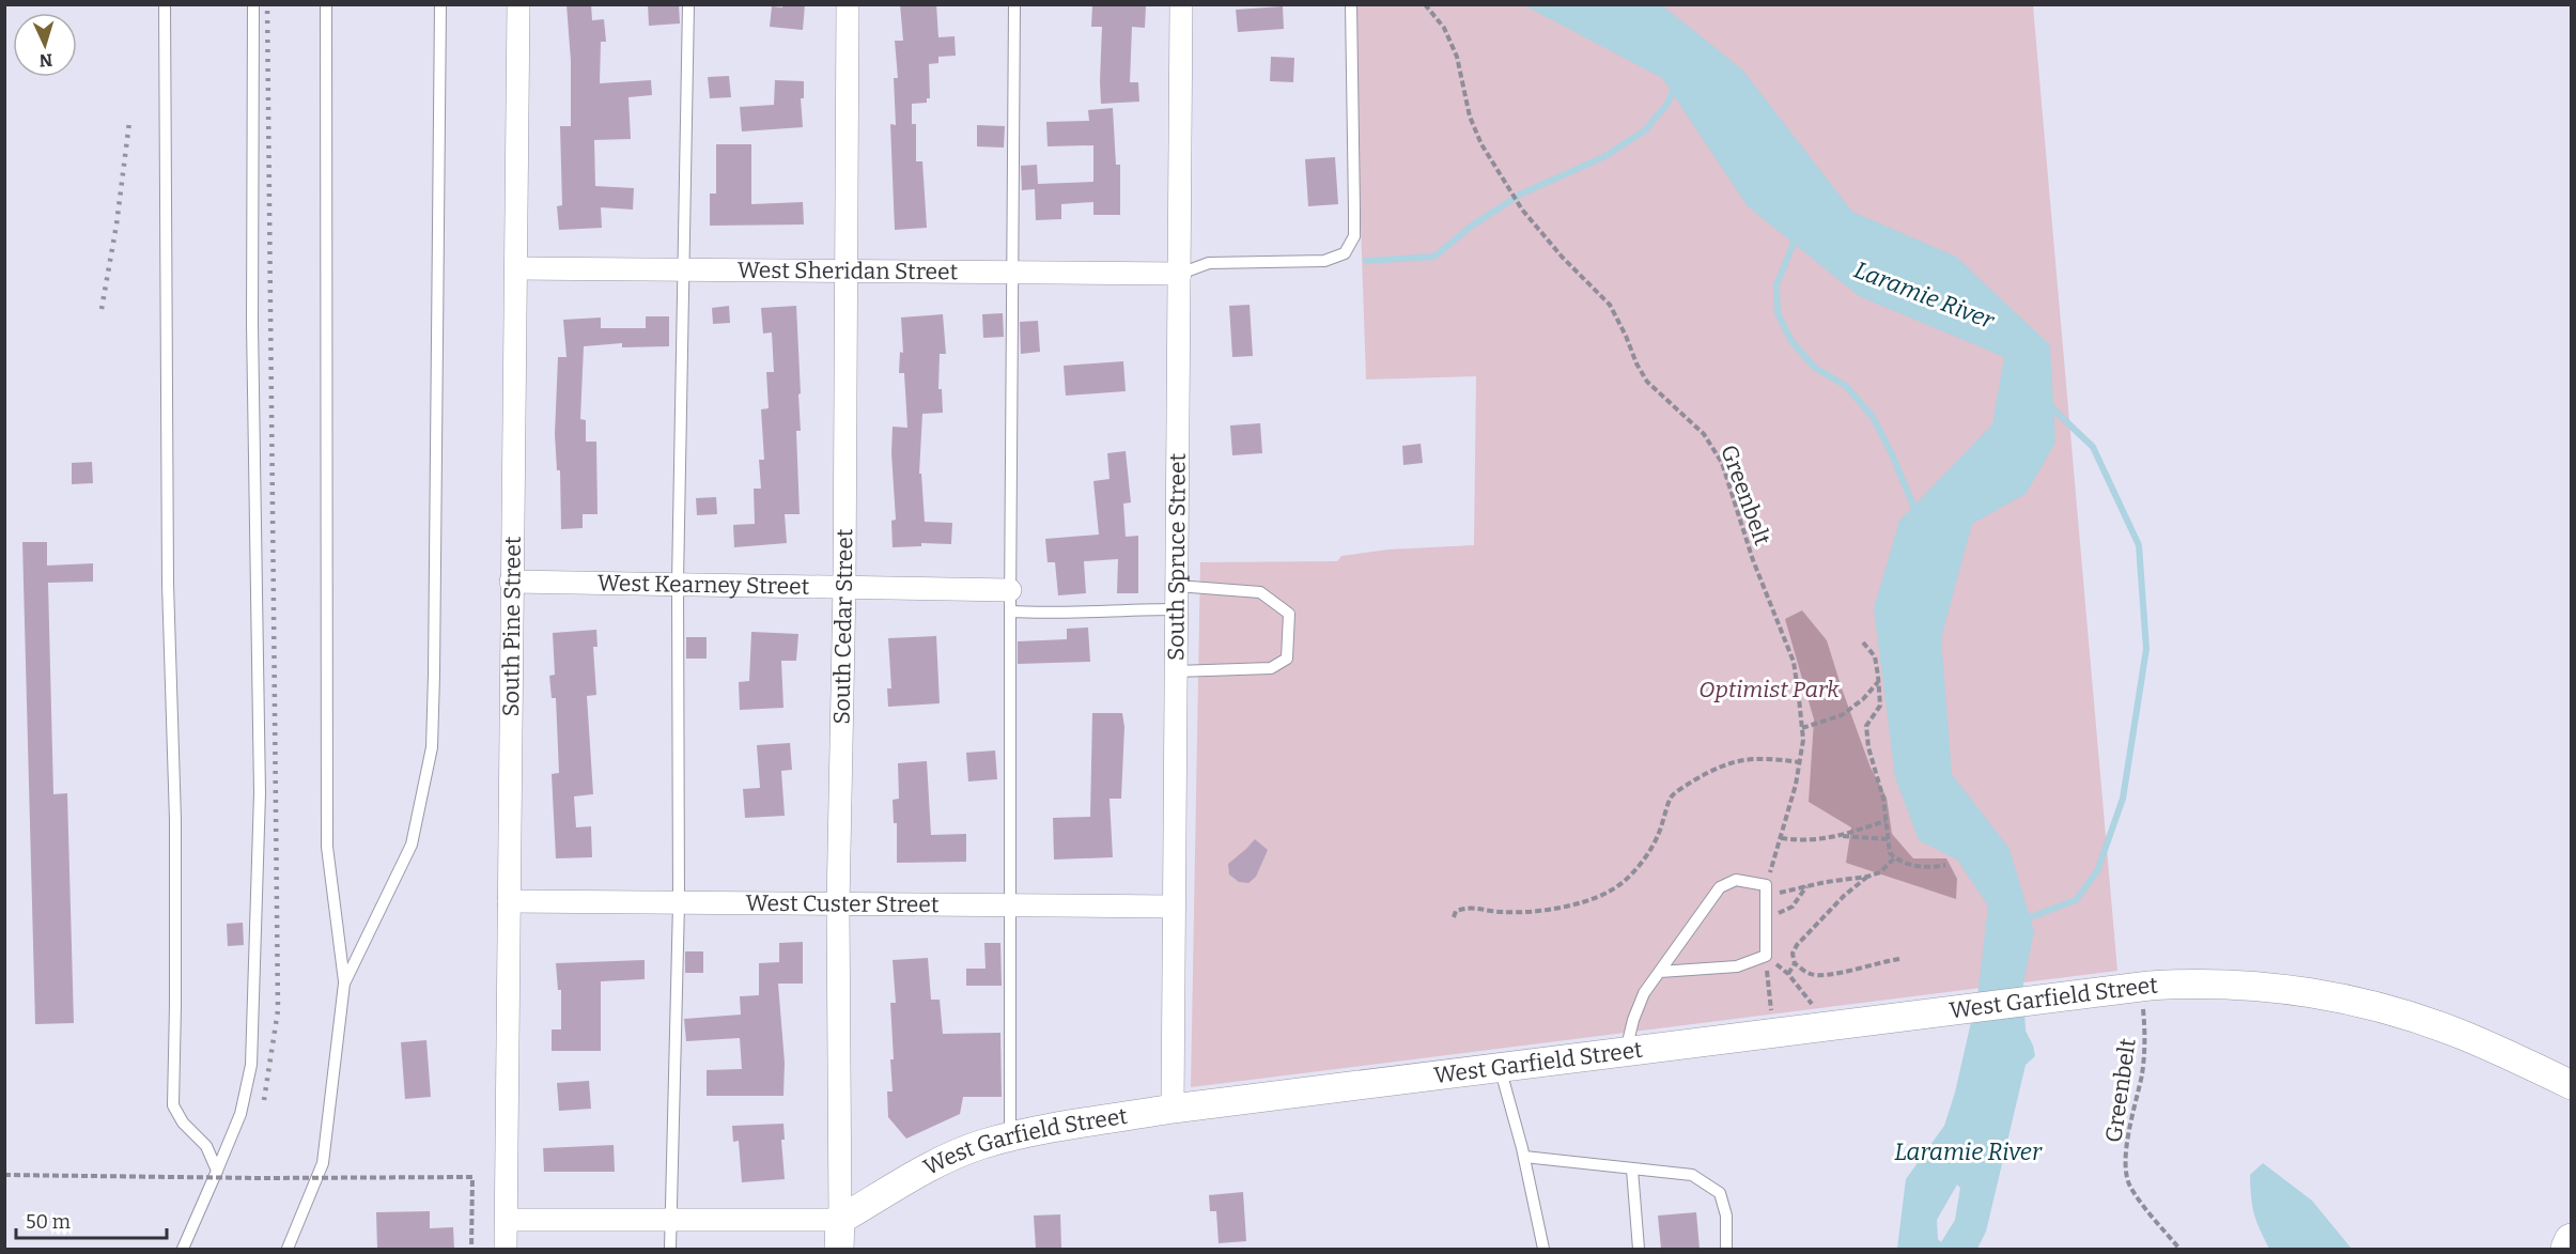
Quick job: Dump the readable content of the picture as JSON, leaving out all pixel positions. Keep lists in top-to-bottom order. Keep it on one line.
{"streets":{"street":["West Sheridan Street","South Spruce Street","West Kearney Street","South Pine Street","South Cedar Street","West Custer Street","West Garfield Street"],"path":["Greenbelt"]},"crossings":[["West Sheridan Street","South Spruce Street"],["West Sheridan Street","South Pine Street"],["West Sheridan Street","South Cedar Street"],["South Spruce Street","West Custer Street"],["South Spruce Street","West Garfield Street"],["West Kearney Street","South Pine Street"],["West Kearney Street","South Cedar Street"],["South Pine Street","West Custer Street"],["South Pine Street","West Garfield Street"],["South Cedar Street","West Custer Street"],["South Cedar Street","West Garfield Street"]],"water":["Laramie River"],"parks":["Optimist Park"],"scale_bar":"50 m","north":"bottom"}
